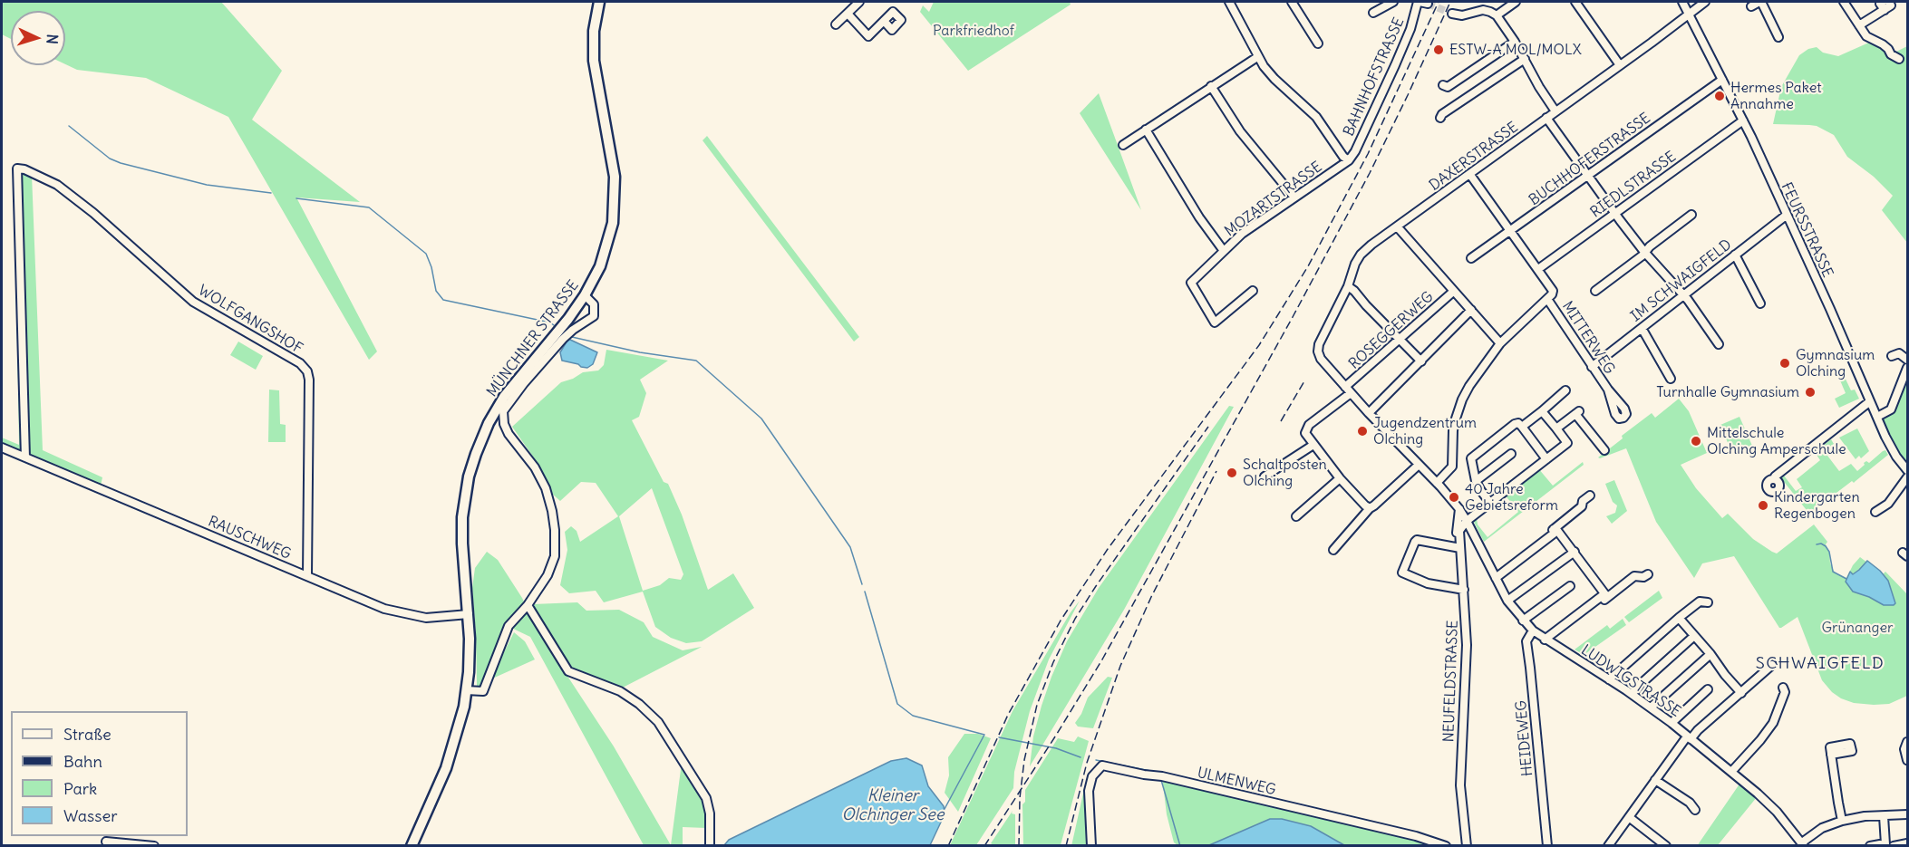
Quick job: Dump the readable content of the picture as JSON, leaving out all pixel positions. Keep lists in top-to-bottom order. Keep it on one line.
{"streets":{"main road":["MÜNCHNER STRASSE"],"street":["BAHNHOFSTRASSE","DAXERSTRASSE","BUCHHOFERSTRASSE","RIEDLSTRASSE","MOZARTSTRASSE","FEURSSTRASSE","IM SCHWAIGFELD","WOLFGANGSHOF","ROSEGGERWEG","MITTERWEG","RAUSCHWEG","NEUFELDSTRASSE","LUDWIGSTRASSE","HEIDEWEG","ULMENWEG"]},"crossings":[["BAHNHOFSTRASSE","MOZARTSTRASSE"],["DAXERSTRASSE","FEURSSTRASSE"],["DAXERSTRASSE","MITTERWEG"],["DAXERSTRASSE","LUDWIGSTRASSE"],["BUCHHOFERSTRASSE","FEURSSTRASSE"],["BUCHHOFERSTRASSE","MITTERWEG"],["RIEDLSTRASSE","FEURSSTRASSE"],["RIEDLSTRASSE","MITTERWEG"],["FEURSSTRASSE","IM SCHWAIGFELD"],["IM SCHWAIGFELD","MITTERWEG"],["WOLFGANGSHOF","RAUSCHWEG"],["ROSEGGERWEG","LUDWIGSTRASSE"],["MÜNCHNER STRASSE","RAUSCHWEG"],["NEUFELDSTRASSE","LUDWIGSTRASSE"],["LUDWIGSTRASSE","HEIDEWEG"]],"districts":["SCHWAIGFELD"],"water":["Kleiner Olchinger See"],"parks":["Parkfriedhof","Grünanger"],"places":["ESTW-A MOL/MOLX","Hermes Paket Annahme","Gymnasium Olching","Turnhalle Gymnasium","Jugendzentrum Olching","Mittelschule Olching Amperschule","Schaltposten Olching","40 Jahre Gebietsreform","Kindergarten Regenbogen"],"legend":["Straße","Bahn","Park","Wasser"],"north":"right"}
